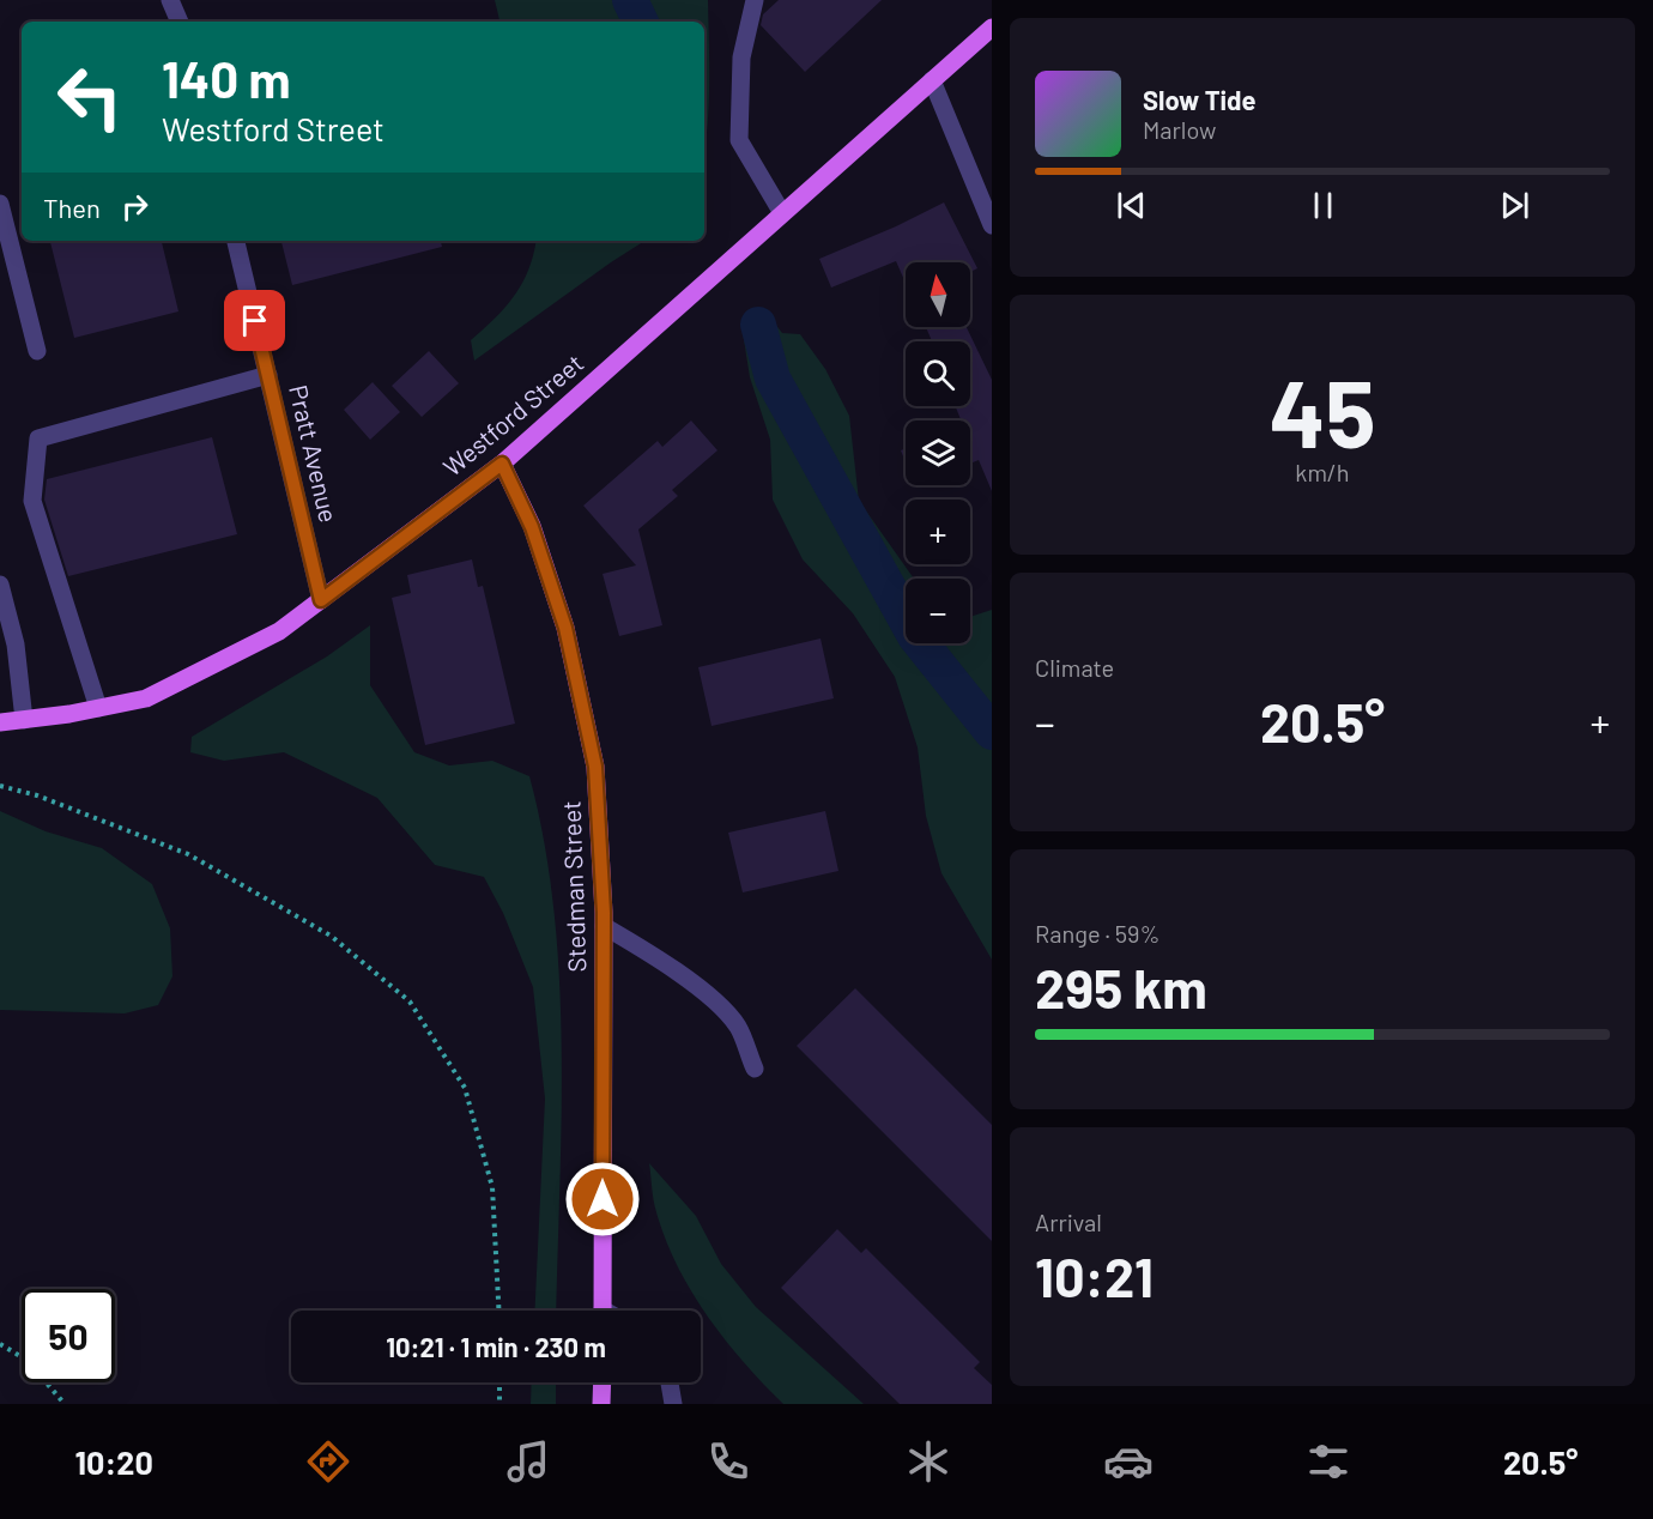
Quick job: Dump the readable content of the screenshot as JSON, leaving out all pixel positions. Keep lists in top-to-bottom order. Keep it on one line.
{"streets":{"main road":["Westford Street","Stedman Street"],"street":["Pratt Avenue"]},"crossings":[["Westford Street","Pratt Avenue"],["Westford Street","Stedman Street"]],"north":"top","page":{"turn":["140 m","Westford Street"],"song":["Slow Tide","Marlow"],"then":"Then","map_buttons":["+","−"],"tile":[["45","km/h"],"Climate",["Range · 59%","295 km"],["Arrival","10:21"]],"heat":["−","20.5°","+"],"limit":"50","trip":"10:21 · 1 min · 230 m","tabs":["10:20","20.5°"]}}
